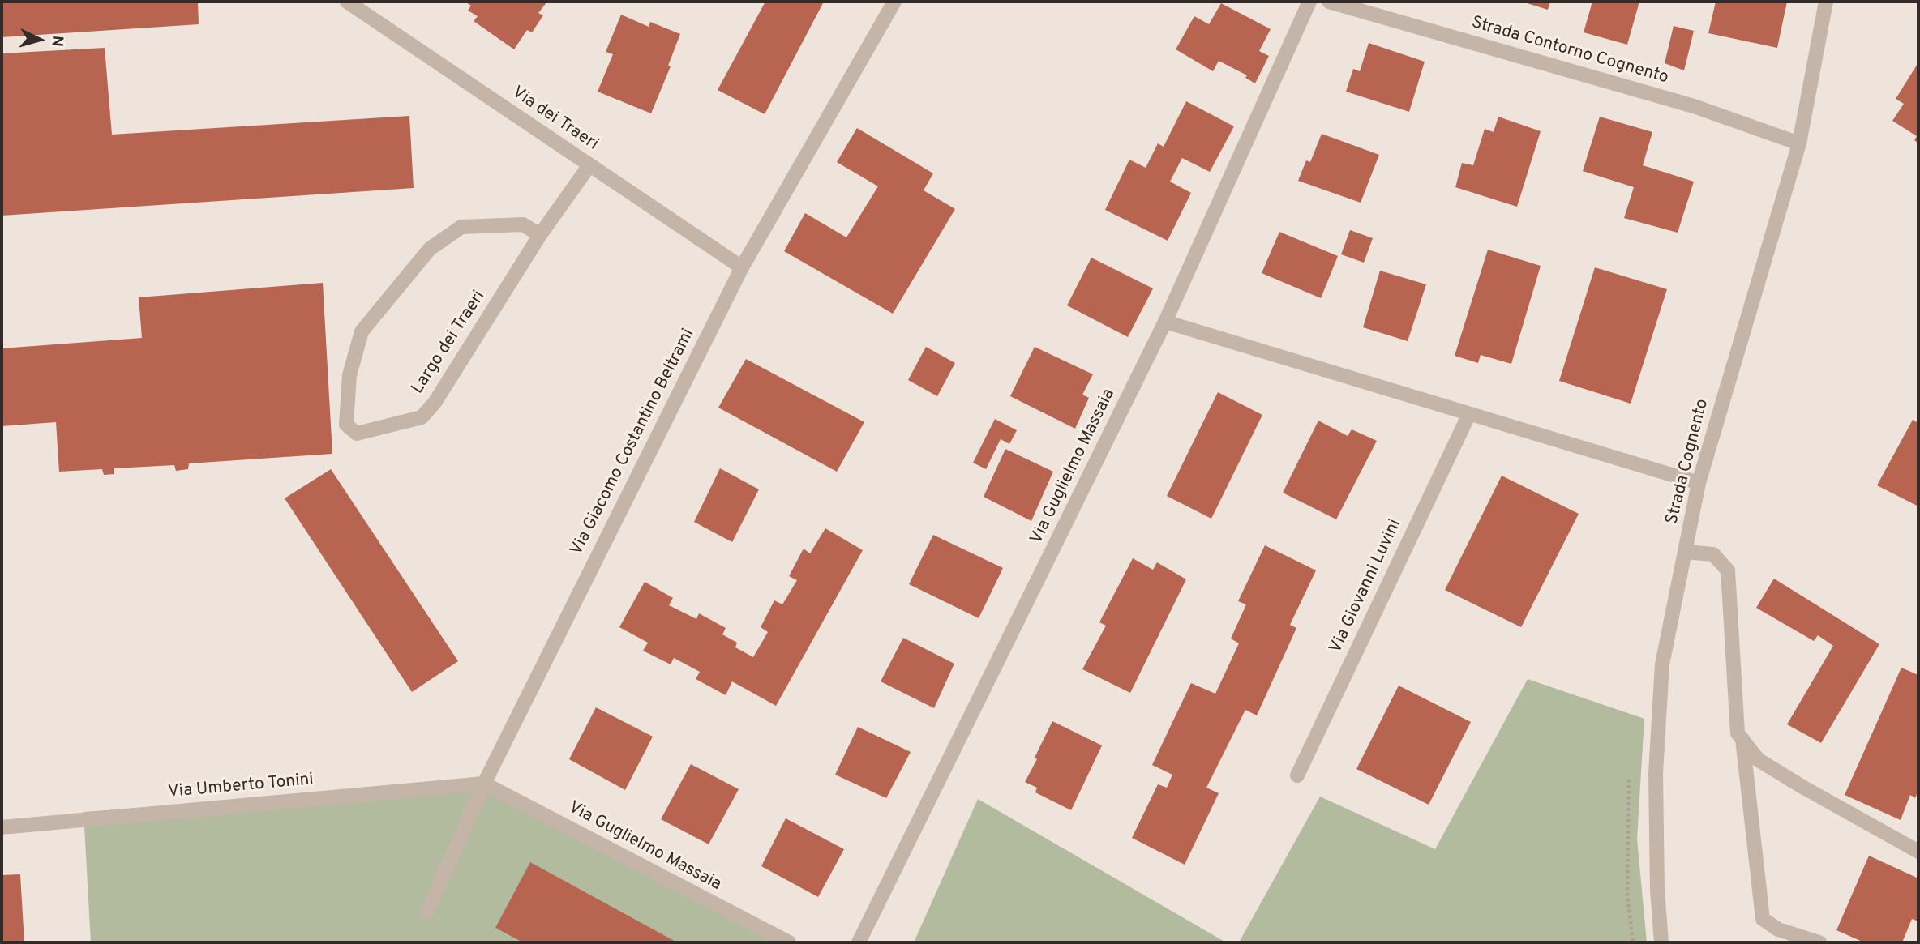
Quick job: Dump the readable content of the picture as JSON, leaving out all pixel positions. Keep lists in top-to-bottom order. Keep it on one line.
{"streets":{"street":["Strada Contorno Cognento","Via dei Traeri","Largo dei Traeri","Via Giacomo Costantino Beltrami","Strada Cognento","Via Guglielmo Massaia","Via Giovanni Luvini","Via Umberto Tonini"]},"crossings":[["Strada Contorno Cognento","Strada Cognento"],["Via dei Traeri","Largo dei Traeri"],["Via dei Traeri","Via Giacomo Costantino Beltrami"],["Via Giacomo Costantino Beltrami","Via Guglielmo Massaia"],["Via Giacomo Costantino Beltrami","Via Umberto Tonini"],["Via Guglielmo Massaia","Via Umberto Tonini"]],"north":"right"}
